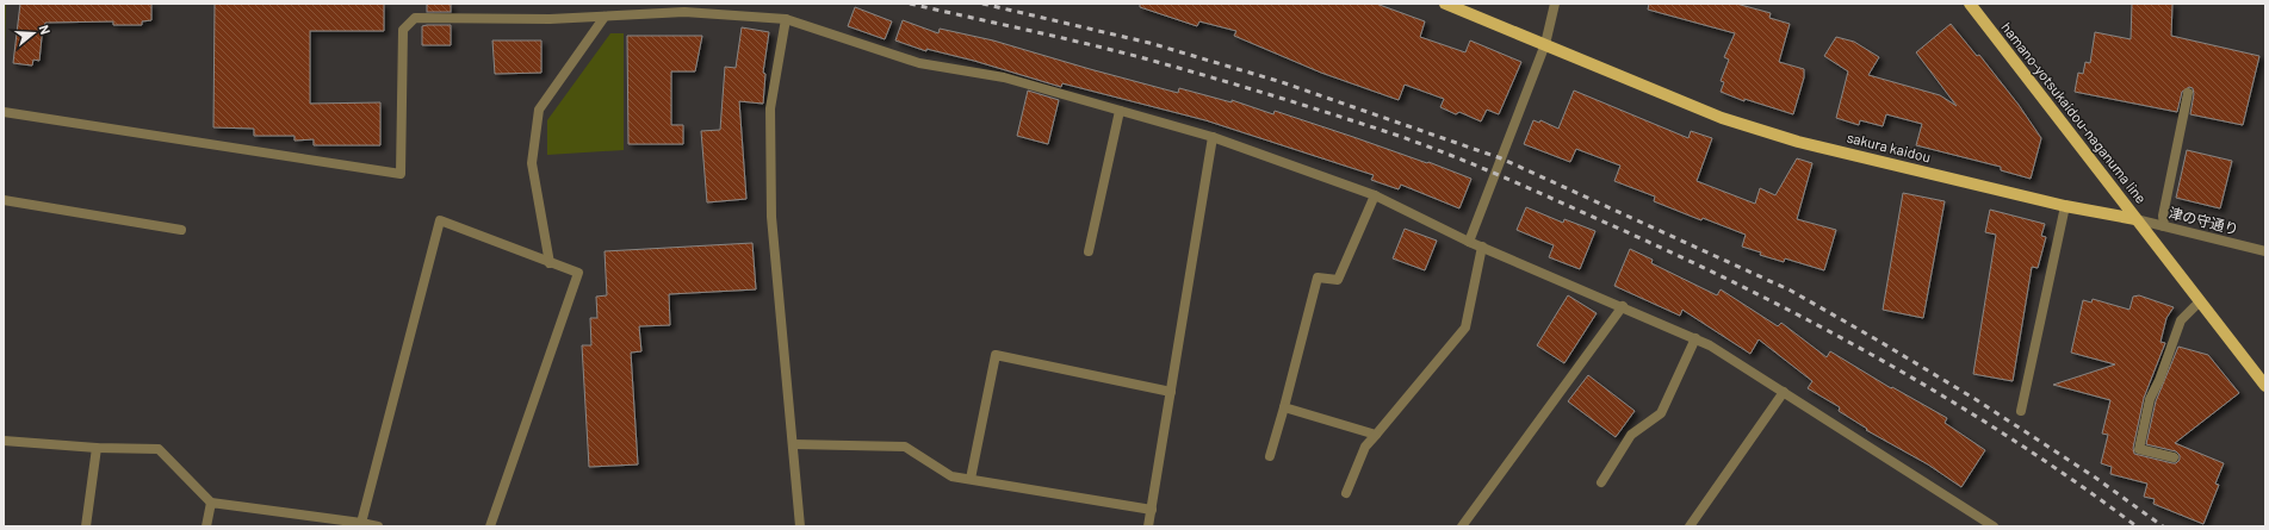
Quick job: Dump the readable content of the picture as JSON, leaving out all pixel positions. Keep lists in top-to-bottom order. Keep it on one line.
{"streets":{"main road":["hamano-yotsukaidou-naganuma line","sakura kaidou"],"street":["津の守通り"]},"crossings":[["hamano-yotsukaidou-naganuma line","sakura kaidou"],["hamano-yotsukaidou-naganuma line","津の守通り"],["sakura kaidou","津の守通り"]],"north":"right"}
